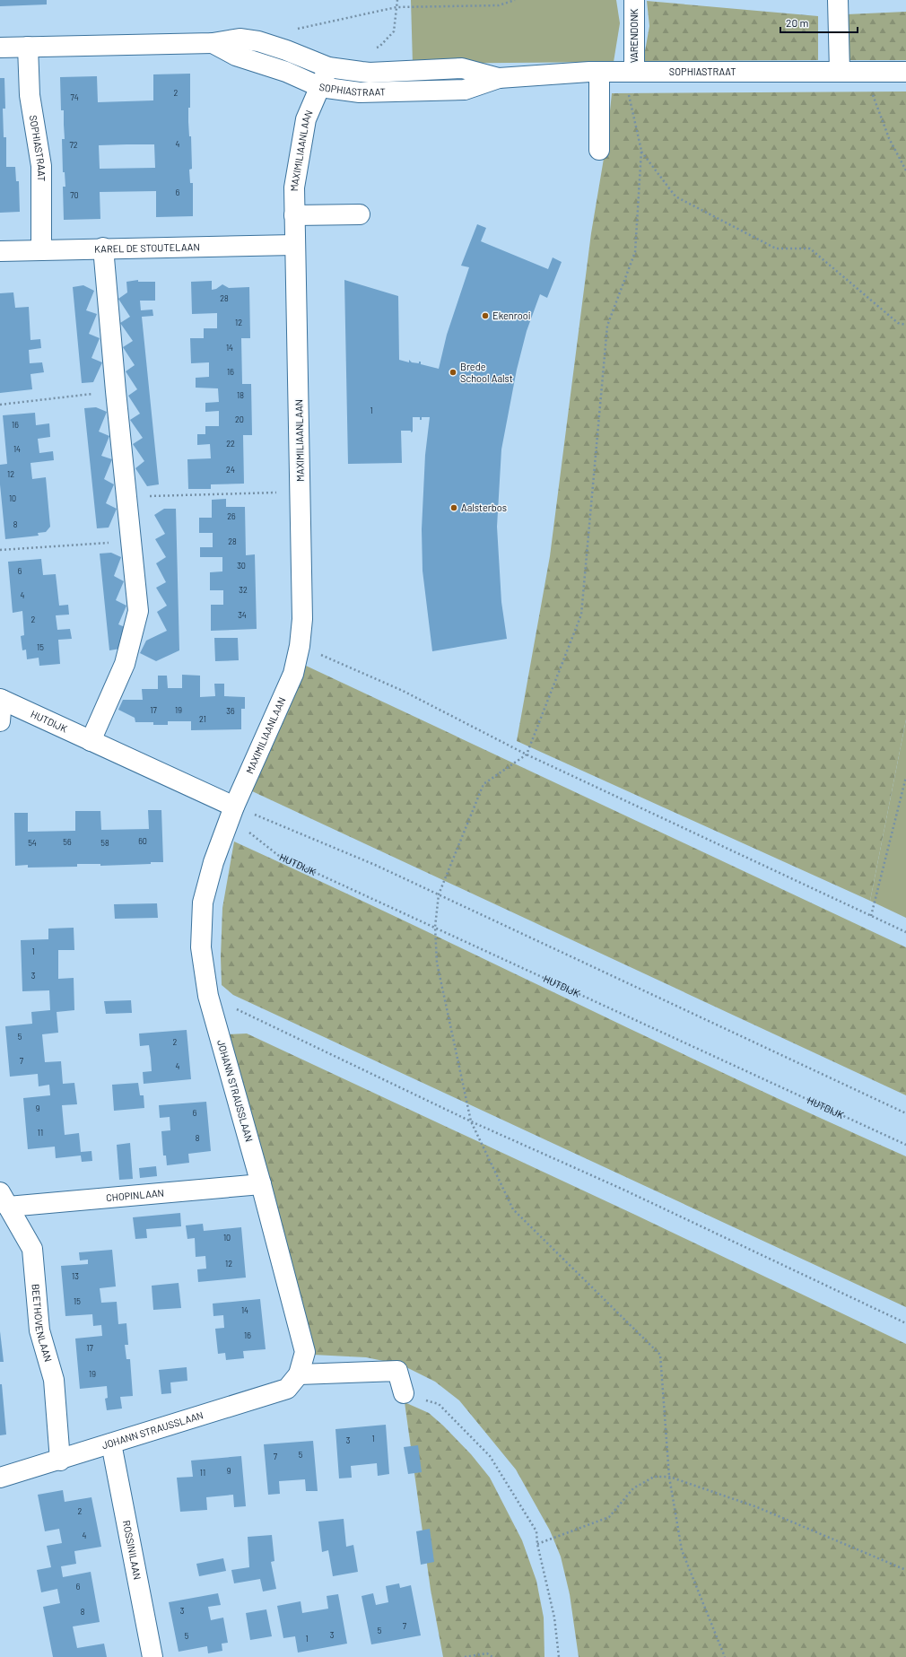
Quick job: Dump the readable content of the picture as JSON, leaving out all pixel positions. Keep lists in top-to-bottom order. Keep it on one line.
{"streets":{"street":["VARENDONK","SOPHIASTRAAT","MAXIMILIAANLAAN","KAREL DE STOUTELAAN","HUTDIJK","JOHANN STRAUSSLAAN","CHOPINLAAN","BEETHOVENLAAN","ROSSINILAAN"]},"crossings":[["VARENDONK","SOPHIASTRAAT"],["SOPHIASTRAAT","MAXIMILIAANLAAN"],["SOPHIASTRAAT","KAREL DE STOUTELAAN"],["MAXIMILIAANLAAN","KAREL DE STOUTELAAN"],["MAXIMILIAANLAAN","HUTDIJK"],["MAXIMILIAANLAAN","JOHANN STRAUSSLAAN"],["HUTDIJK","JOHANN STRAUSSLAAN"],["JOHANN STRAUSSLAAN","CHOPINLAAN"],["JOHANN STRAUSSLAAN","BEETHOVENLAAN"],["JOHANN STRAUSSLAAN","ROSSINILAAN"],["CHOPINLAAN","BEETHOVENLAAN"]],"places":["Ekenrooi","Brede School Aalst","Aalsterbos"],"house_numbers":["2","74","4","72","6","70","28","12","14","16","18","1","20","16","22","14","24","12","10","26","8","28","30","6","32","4","34","2","15","17","19","36","21","60","56","54","58","1","3","5","2","7","4","9","6","11","8","10","12","13","15","14","16","17","19","1","3","5","7","9","11","2","4","6","3","8","7","5","3","5","1"],"scale_bar":"20 m"}
